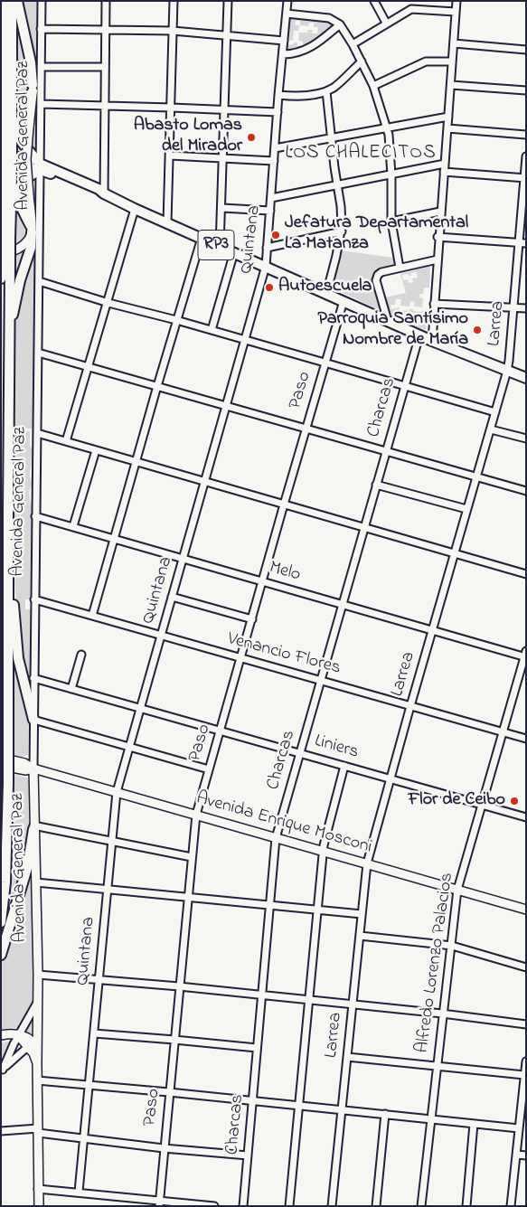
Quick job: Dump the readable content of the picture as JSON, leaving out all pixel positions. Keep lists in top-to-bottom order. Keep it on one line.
{"streets":{"highway":["Avenida General Paz","RP3"],"main road":["Avenida Enrique Mosconi"],"street":["Quintana","Larrea","Paso","Charcas","Melo","Venancio Flores","Liniers","Alfredo Lorenzo Palacios"]},"crossings":[["Avenida General Paz","RP3"],["Avenida General Paz","Melo"],["Avenida General Paz","Venancio Flores"],["Avenida General Paz","Liniers"],["Avenida General Paz","Avenida Enrique Mosconi"],["Quintana","RP3"],["Quintana","Melo"],["Quintana","Venancio Flores"],["Quintana","Liniers"],["Quintana","Avenida Enrique Mosconi"],["RP3","Larrea"],["RP3","Paso"],["RP3","Charcas"],["Larrea","Melo"],["Larrea","Venancio Flores"],["Larrea","Liniers"],["Larrea","Avenida Enrique Mosconi"],["Paso","Melo"],["Paso","Venancio Flores"],["Paso","Liniers"],["Paso","Avenida Enrique Mosconi"],["Charcas","Melo"],["Charcas","Venancio Flores"],["Charcas","Liniers"],["Charcas","Avenida Enrique Mosconi"],["Melo","Alfredo Lorenzo Palacios"],["Venancio Flores","Alfredo Lorenzo Palacios"],["Liniers","Alfredo Lorenzo Palacios"],["Avenida Enrique Mosconi","Alfredo Lorenzo Palacios"]],"districts":["LOS CHALECITOS"],"places":["Abasto Lomas del Mirador","Jefatura Departamental La Matanza","Autoescuela","Parroquia Santísimo Nombre de María","Flor de Ceibo"]}
